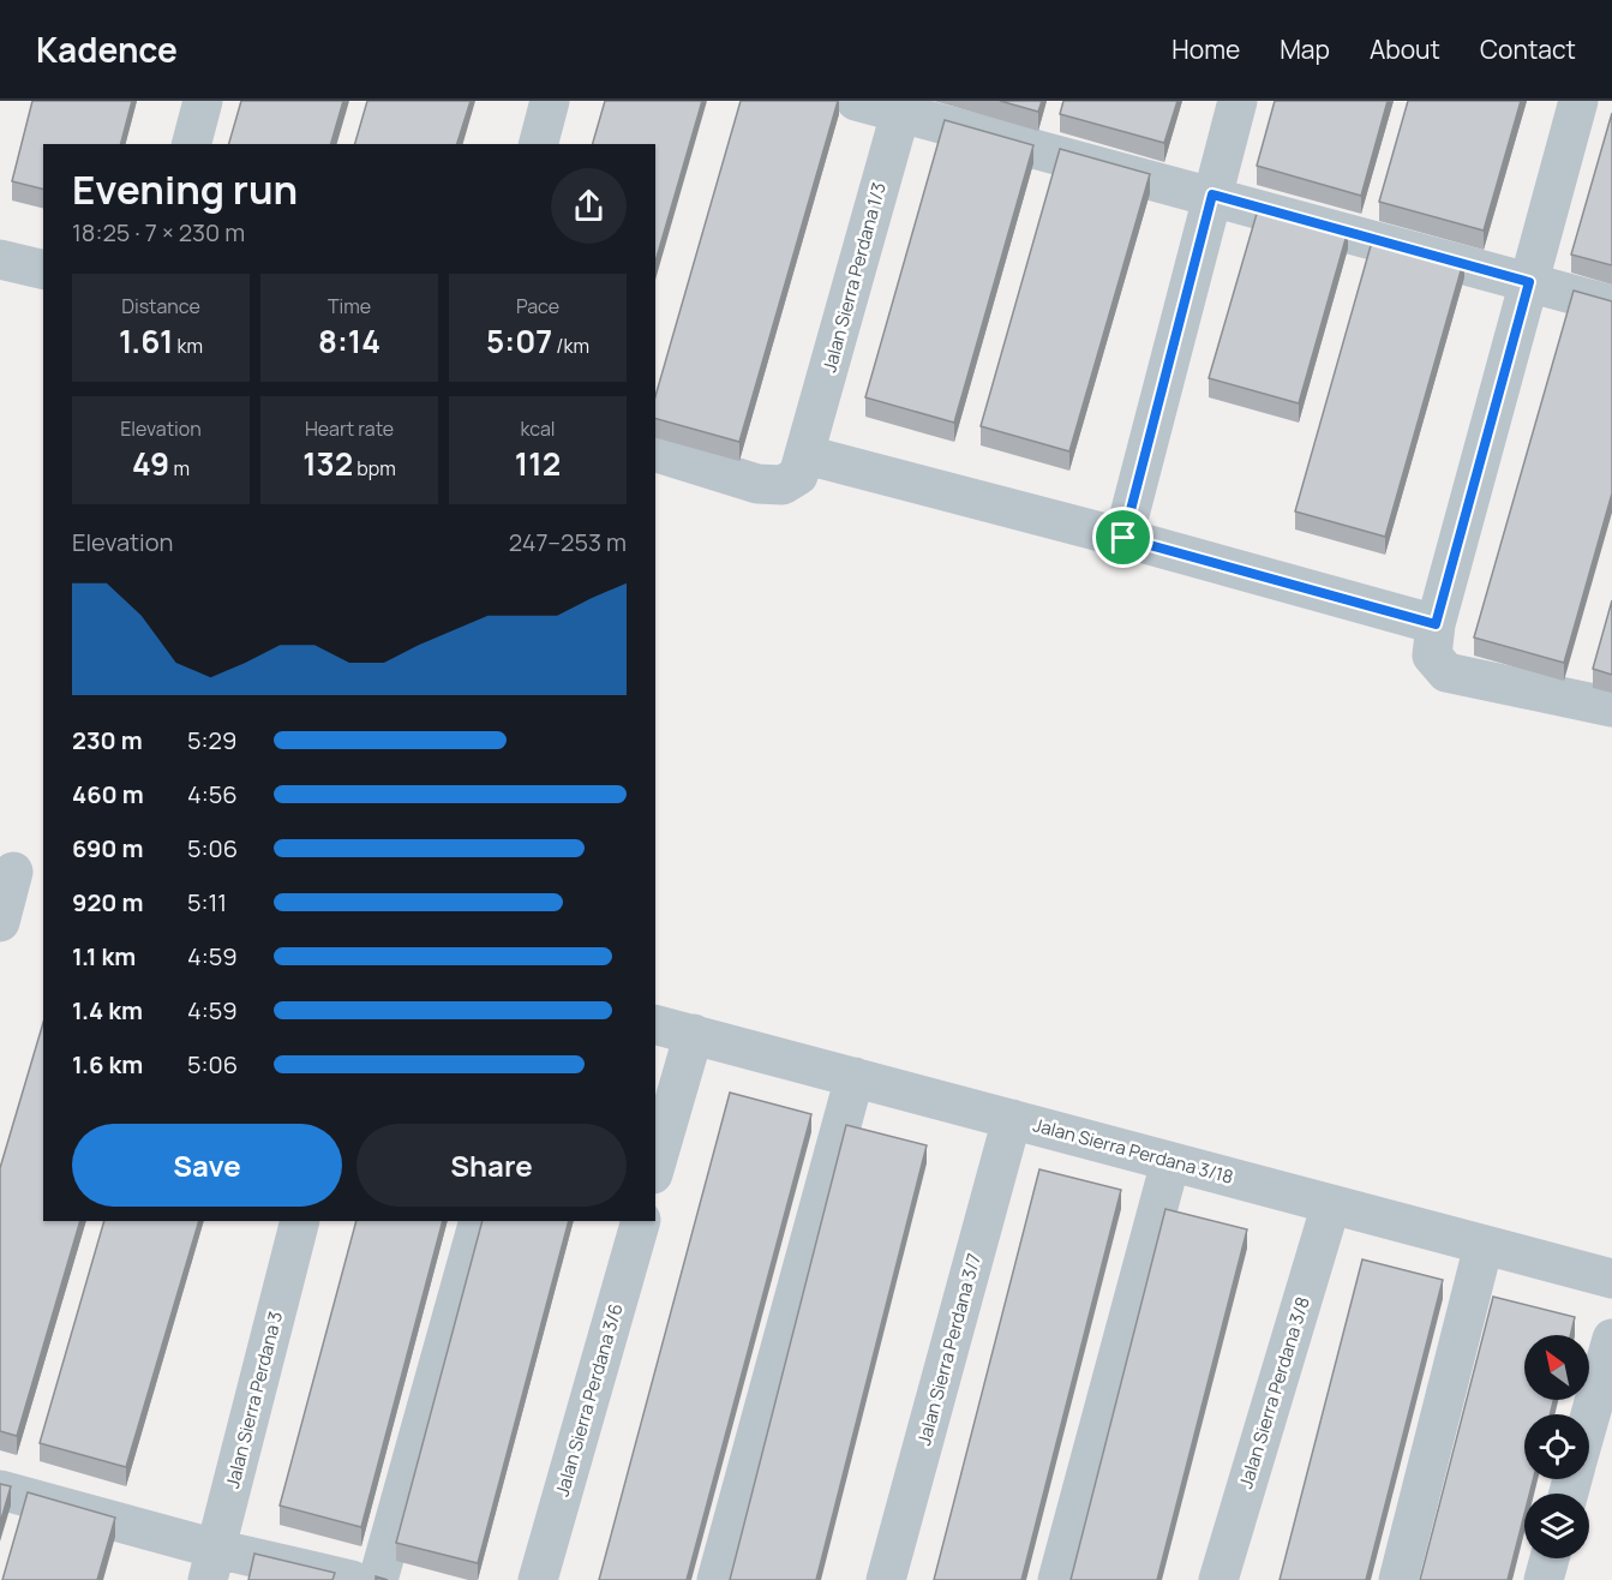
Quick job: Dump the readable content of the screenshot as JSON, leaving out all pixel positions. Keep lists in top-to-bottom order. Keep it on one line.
{"streets":{"street":["Jalan Sierra Perdana 1/3","Jalan Sierra Perdana 3/18","Jalan Sierra Perdana 3/7","Jalan Sierra Perdana 3/8","Jalan Sierra Perdana 3","Jalan Sierra Perdana 3/6"]},"crossings":[["Jalan Sierra Perdana 3/18","Jalan Sierra Perdana 3/7"],["Jalan Sierra Perdana 3/18","Jalan Sierra Perdana 3/8"]],"north":"top left","page":{"header":"Kadence","nav":["Home","Map","About","Contact"],"heading":["Evening run","18:25 · 7 × 230 m"],"stats":[["Distance","1.61 km"],["Time","8:14"],["Pace","5:07 /km"],["Elevation","49 m"],["Heart rate","132 bpm"],["kcal","112"]],"chart":["Elevation","247–253 m"],"list":[{"name":"230 m","note":"5:29"},{"name":"460 m","note":"4:56"},{"name":"690 m","note":"5:06"},{"name":"920 m","note":"5:11"},{"name":"1.1 km","note":"4:59"},{"name":"1.4 km","note":"4:59"},{"name":"1.6 km","note":"5:06"}],"buttons":["Save","Share"]}}
